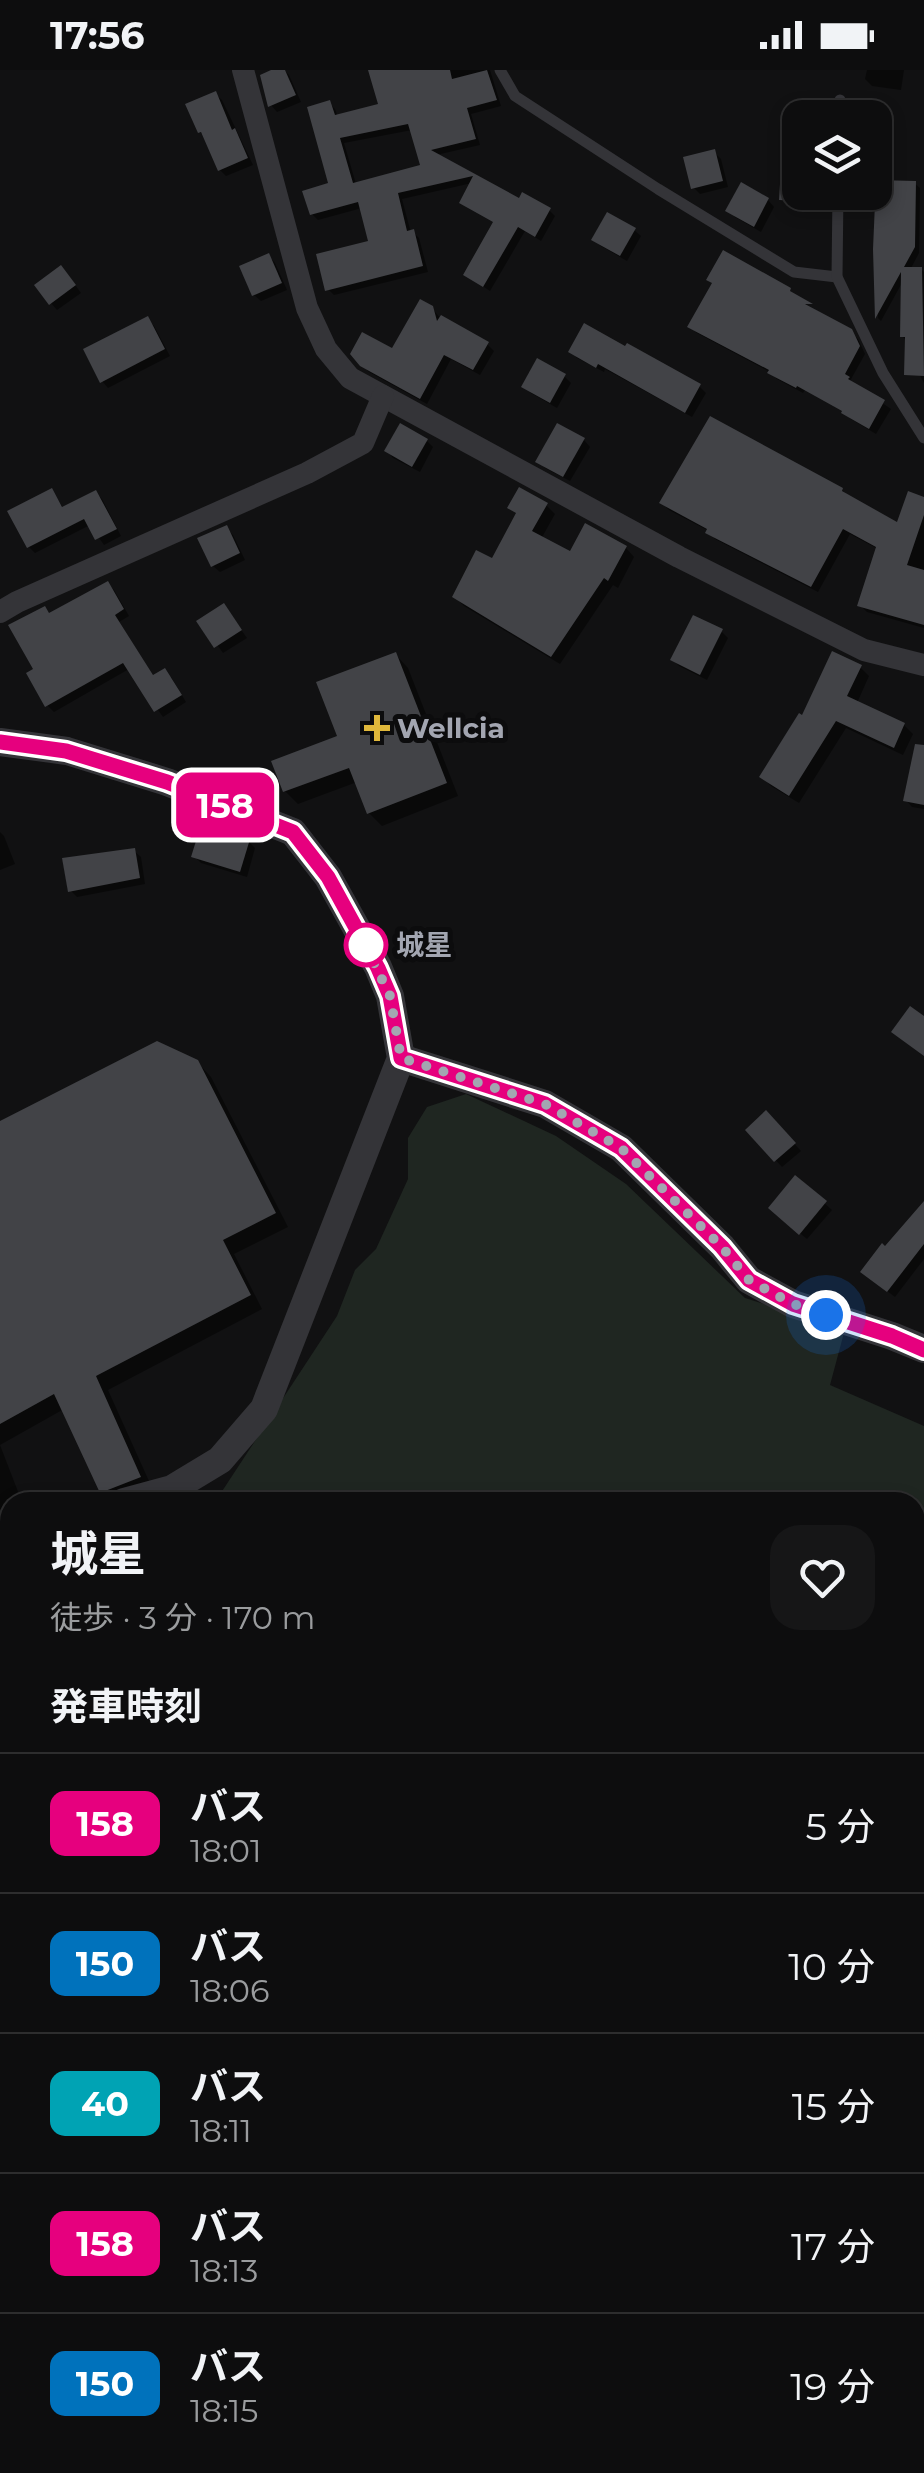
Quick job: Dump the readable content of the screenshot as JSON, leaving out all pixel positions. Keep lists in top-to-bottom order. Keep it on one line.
{"places":{"health":["Wellcia"],"other":["城星"]},"lines":["bus line 158"],"page":{"status":"17:56","on_map":"158","heading":[["城星","徒歩 · 3 分 · 170 m"],"発車時刻"],"list":[{"mark":"158","name":"バス","note":"18:01","value":"5 分"},{"mark":"150","name":"バス","note":"18:06","value":"10 分"},{"mark":"40","name":"バス","note":"18:11","value":"15 分"},{"mark":"158","name":"バス","note":"18:13","value":"17 分"},{"mark":"150","name":"バス","note":"18:15","value":"19 分"}]}}
